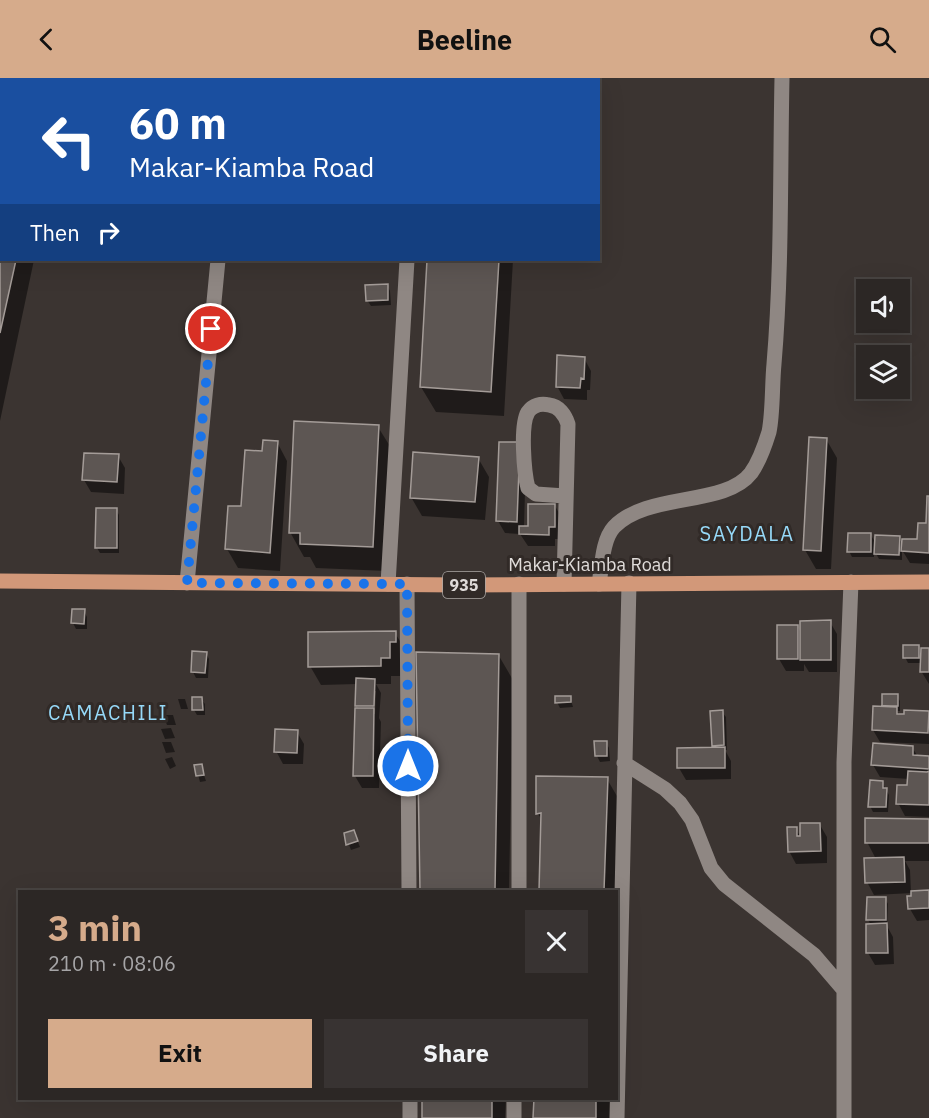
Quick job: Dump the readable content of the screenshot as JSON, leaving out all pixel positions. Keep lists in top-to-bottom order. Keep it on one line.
{"streets":{"main road":["Makar-Kiamba Road","935"]},"districts":["SAYDALA","CAMACHILI"],"page":{"header":"Beeline","turn":["60 m","Makar-Kiamba Road"],"then":"Then","heading":["3 min","210 m · 08:06"],"buttons":["Exit","Share"]}}
